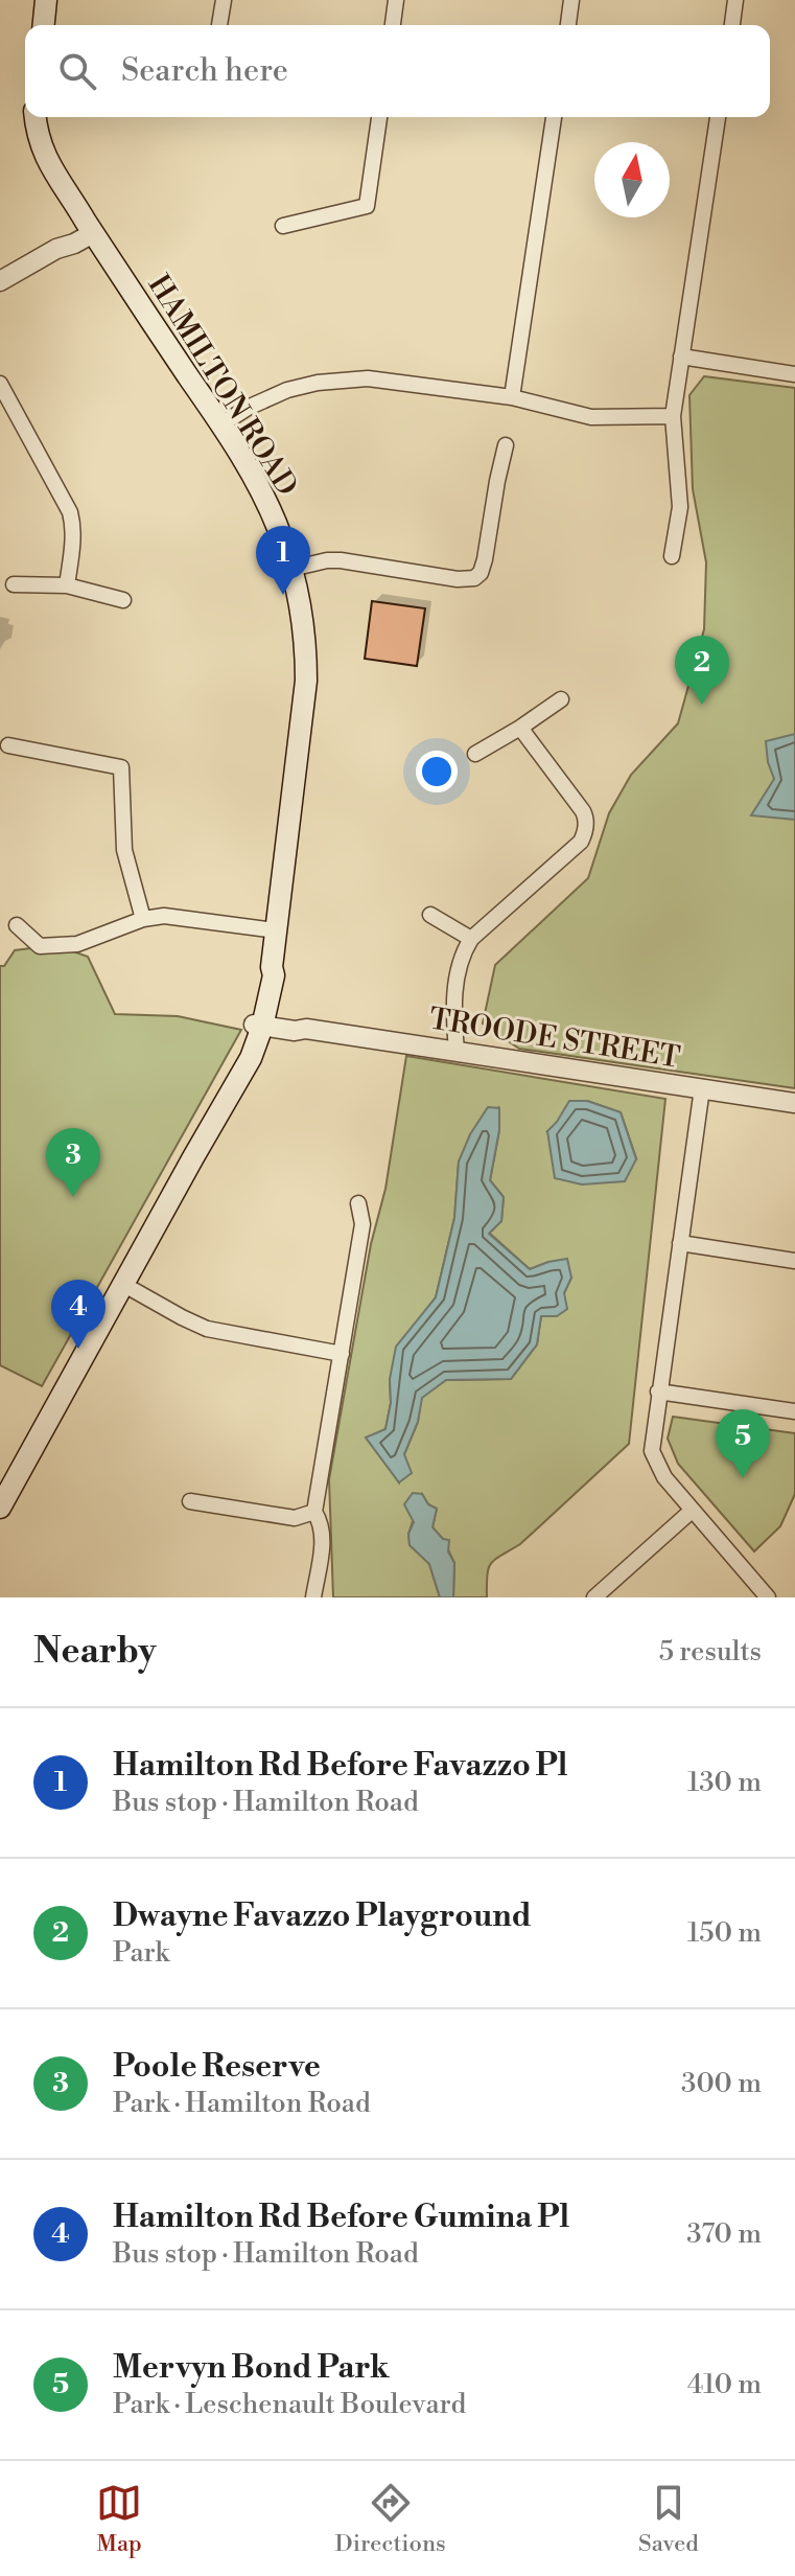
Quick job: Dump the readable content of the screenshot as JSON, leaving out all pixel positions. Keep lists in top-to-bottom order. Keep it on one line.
{"streets":{"main road":["HAMILTON ROAD"],"street":["TROODE STREET"]},"crossings":[["HAMILTON ROAD","TROODE STREET"]],"north":"top","page":{"search":"Search here","pins":["1","2","3","4","5"],"heading":["Nearby","5 results"],"list":[{"mark":"1","name":"Hamilton Rd Before Favazzo Pl","note":"Bus stop · Hamilton Road","value":"130 m"},{"mark":"2","name":"Dwayne Favazzo Playground","note":"Park","value":"150 m"},{"mark":"3","name":"Poole Reserve","note":"Park · Hamilton Road","value":"300 m"},{"mark":"4","name":"Hamilton Rd Before Gumina Pl","note":"Bus stop · Hamilton Road","value":"370 m"},{"mark":"5","name":"Mervyn Bond Park","note":"Park · Leschenault Boulevard","value":"410 m"}],"nav":["Map","Directions","Saved"]}}
